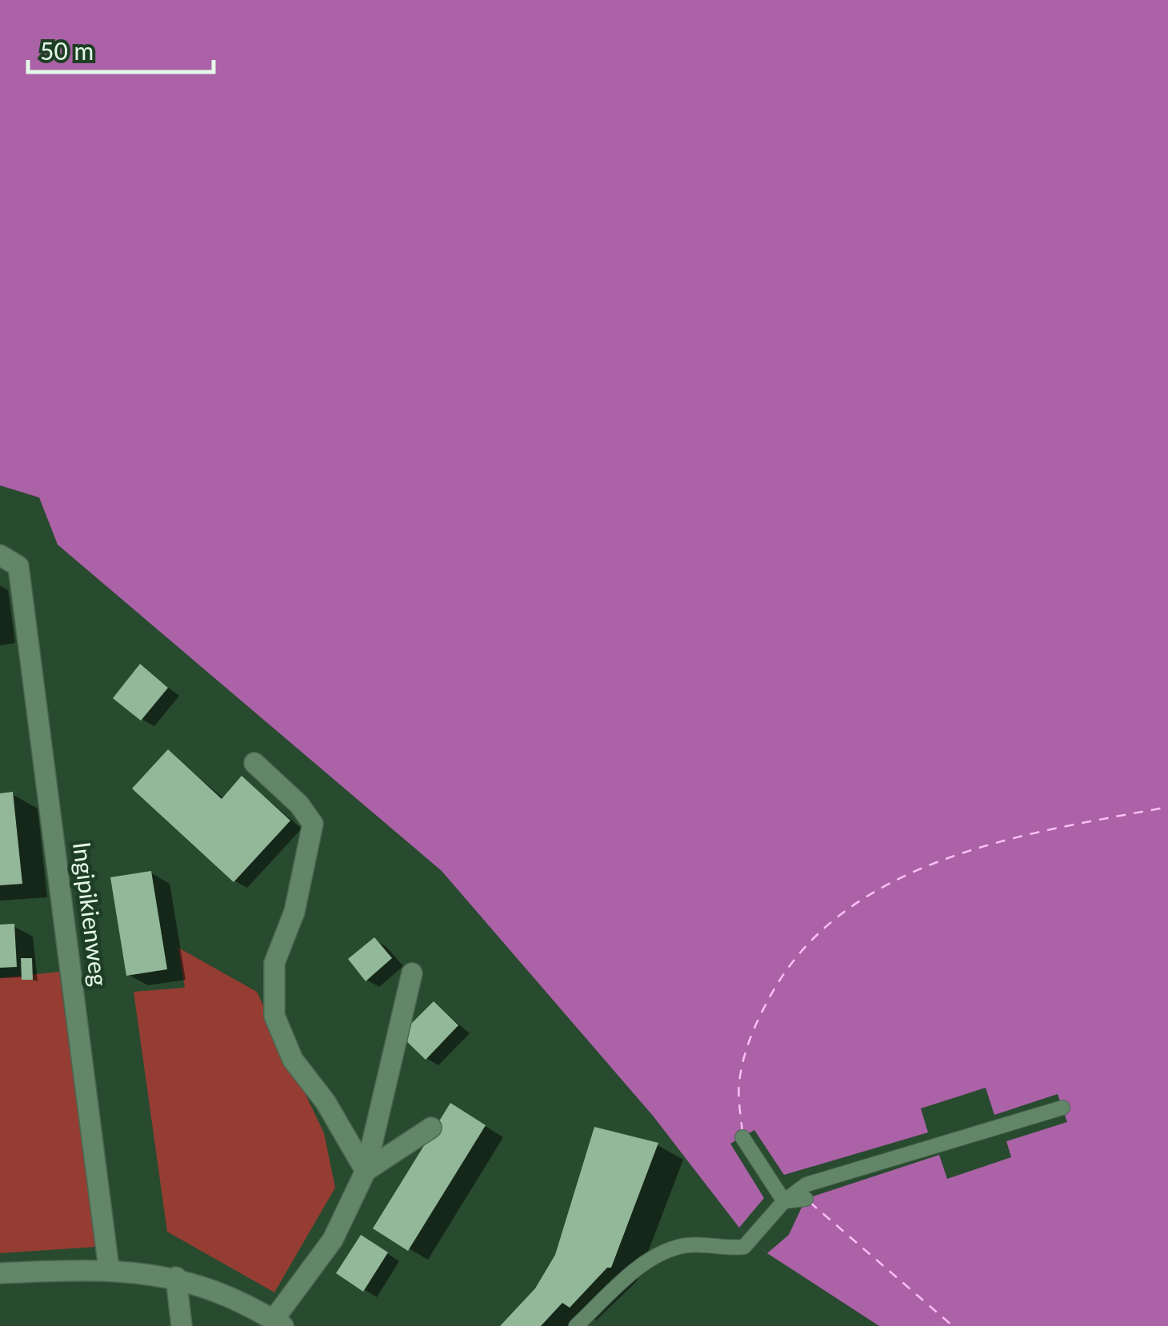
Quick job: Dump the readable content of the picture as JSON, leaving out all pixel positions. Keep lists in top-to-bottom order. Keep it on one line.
{"streets":{"street":["Ingipikienweg"]},"scale_bar":"50 m"}
